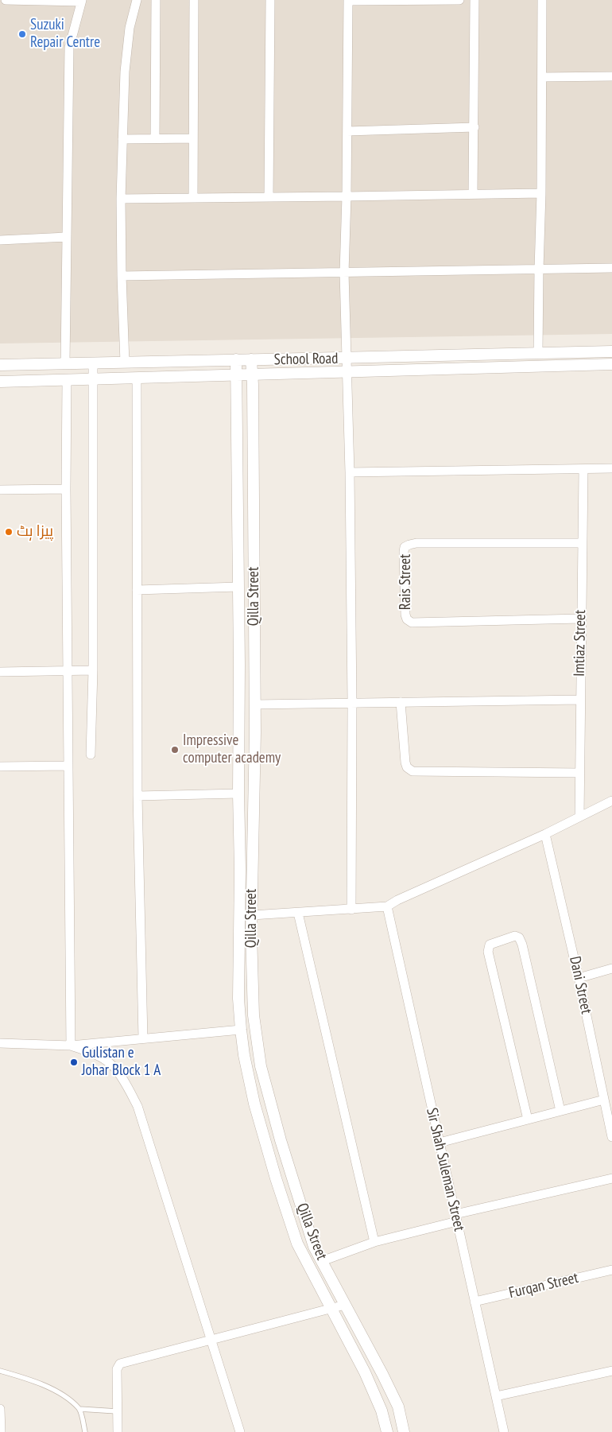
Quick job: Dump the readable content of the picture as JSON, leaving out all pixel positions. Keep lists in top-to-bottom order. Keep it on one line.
{"streets":{"street":["School Road","Rais Street","Qilla Street","Imtiaz Street","Dani Street","Sir Shah Suleman Street","Furqan Street"]},"crossings":[["School Road","Qilla Street"],["Rais Street","Imtiaz Street"],["Sir Shah Suleman Street","Furqan Street"]],"places":["Suzuki Repair Centre","پیزا ہٹ","Impressive computer academy","Gulistan e Johar Block 1 A"]}
